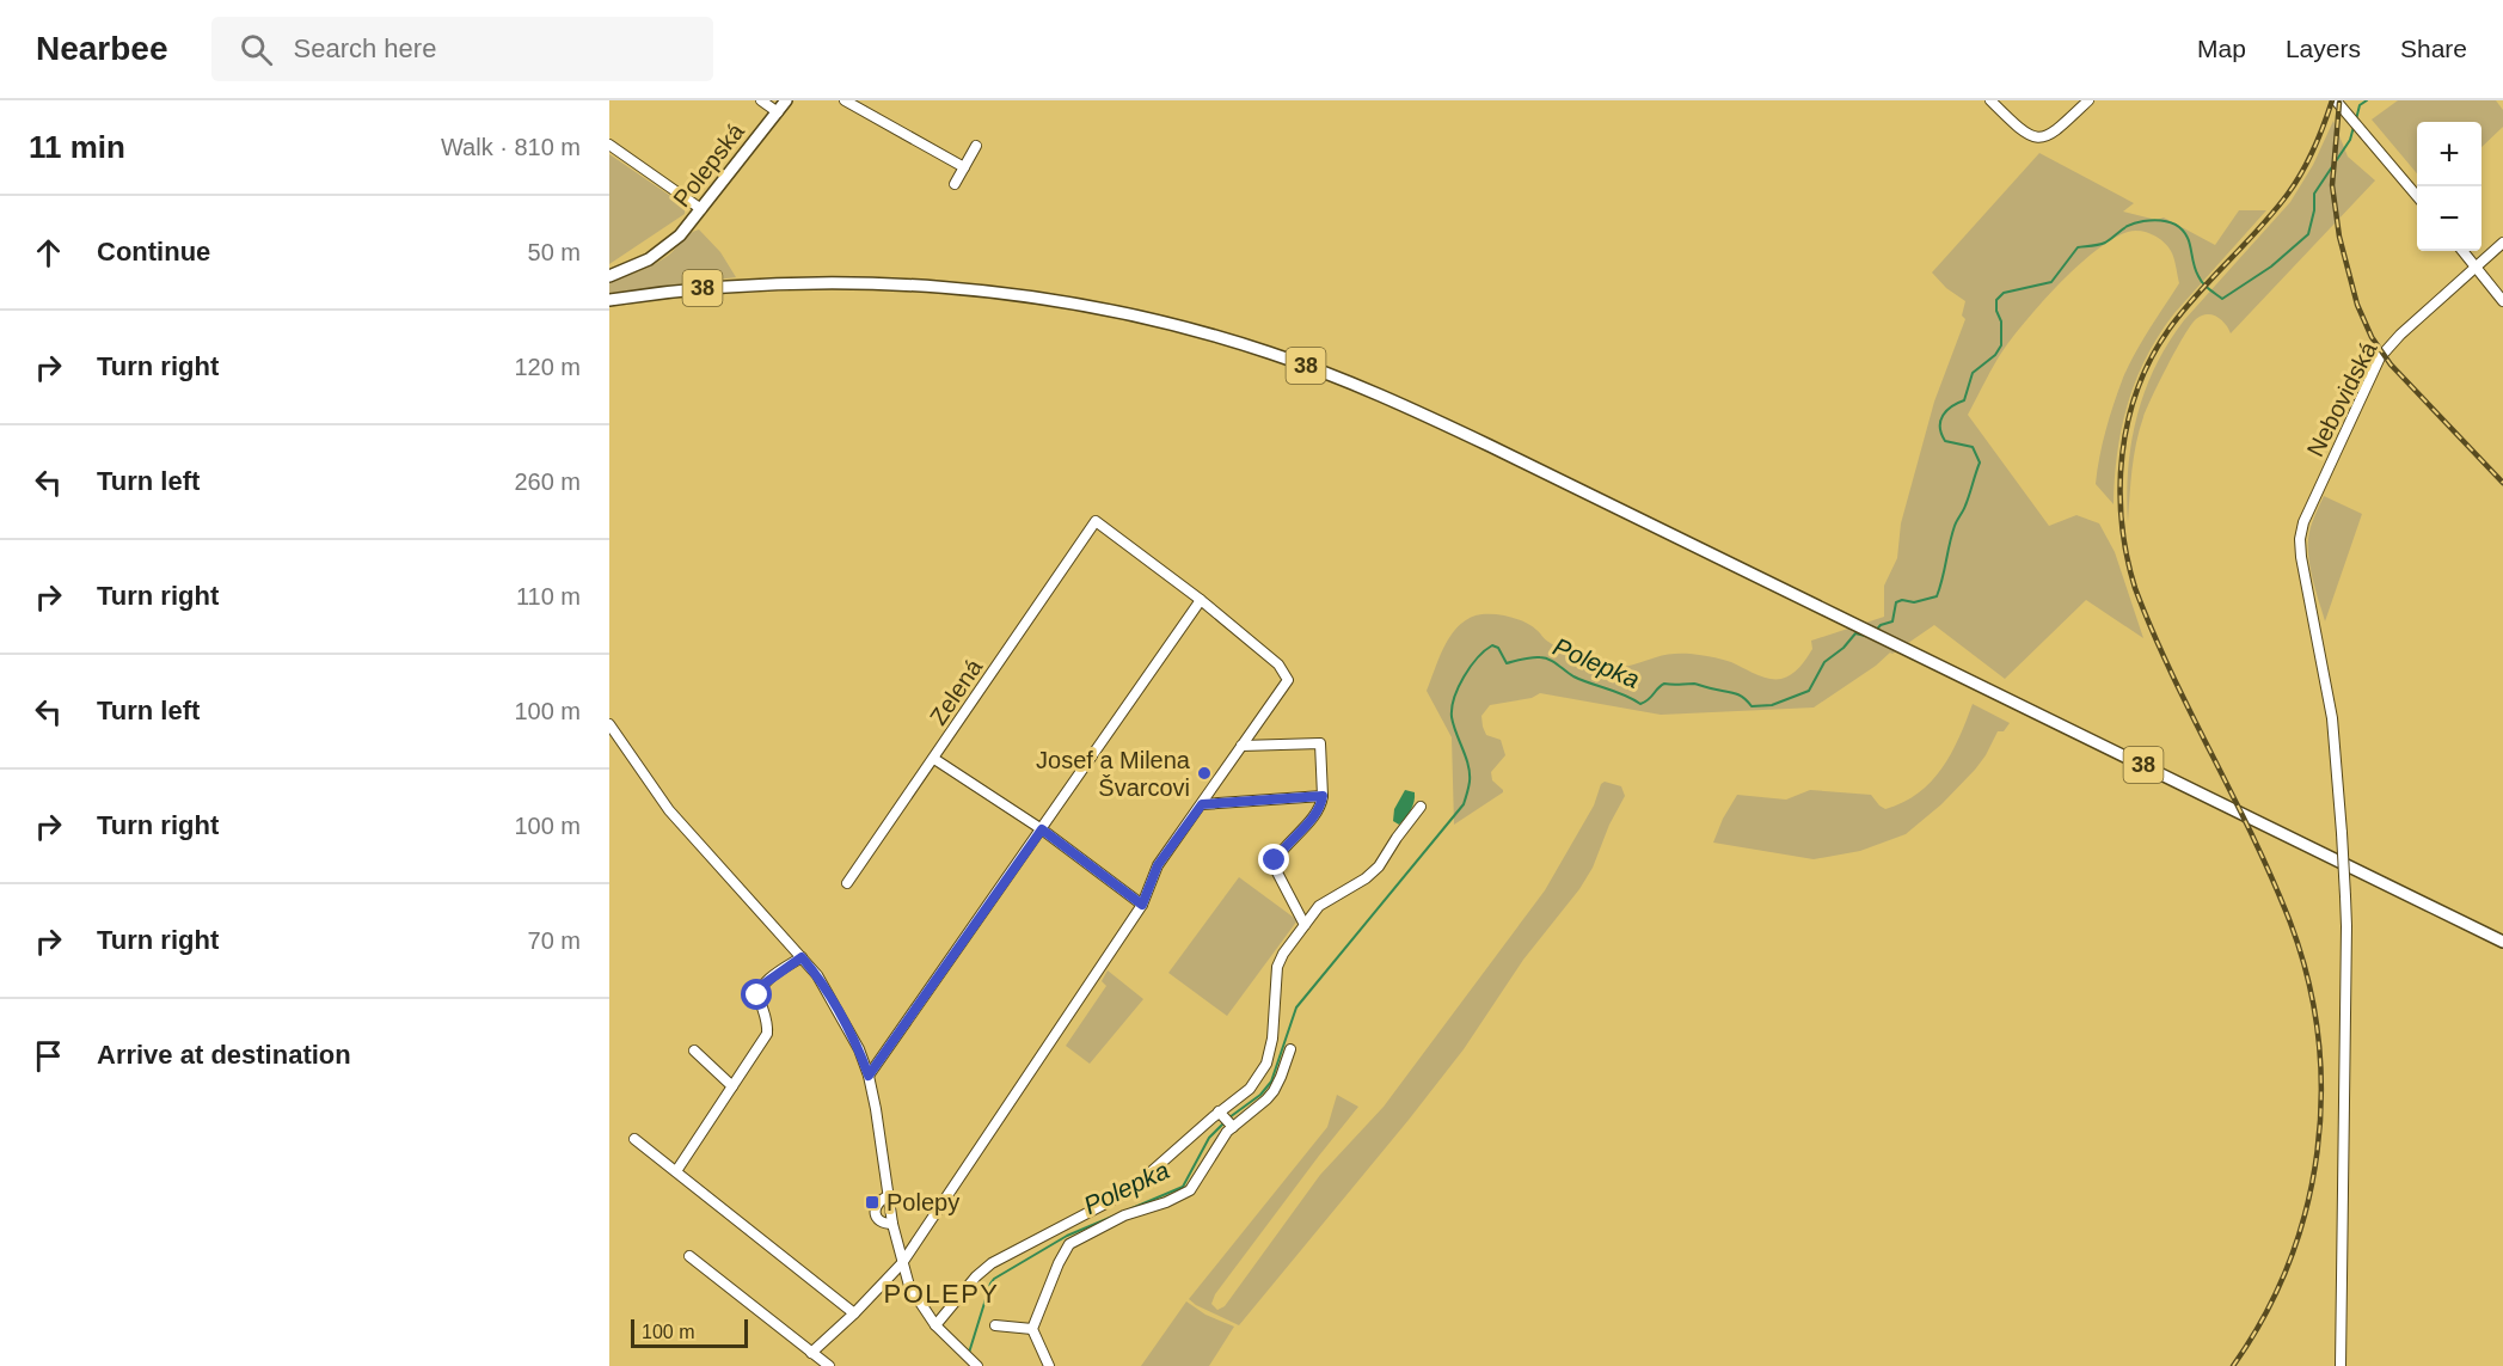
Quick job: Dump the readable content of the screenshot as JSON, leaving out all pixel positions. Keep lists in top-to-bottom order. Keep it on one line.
{"streets":{"main road":["Polepská","38"],"street":["Nebovidská","Zelená"]},"districts":["POLEPY"],"water":["Polepka"],"places":{"other":["Josef a Milena Švarcovi"],"transit":["Polepy"]},"scale_bar":"100 m","page":{"header":"Nearbee","search":"Search here","nav":["Map","Layers","Share"],"heading":["11 min","Walk · 810 m"],"map_buttons":["+","−"],"list":[["Continue","50 m"],["Turn right","120 m"],["Turn left","260 m"],["Turn right","110 m"],["Turn left","100 m"],["Turn right","100 m"],["Turn right","70 m"],"Arrive at destination"],"scale":"100 m"}}
